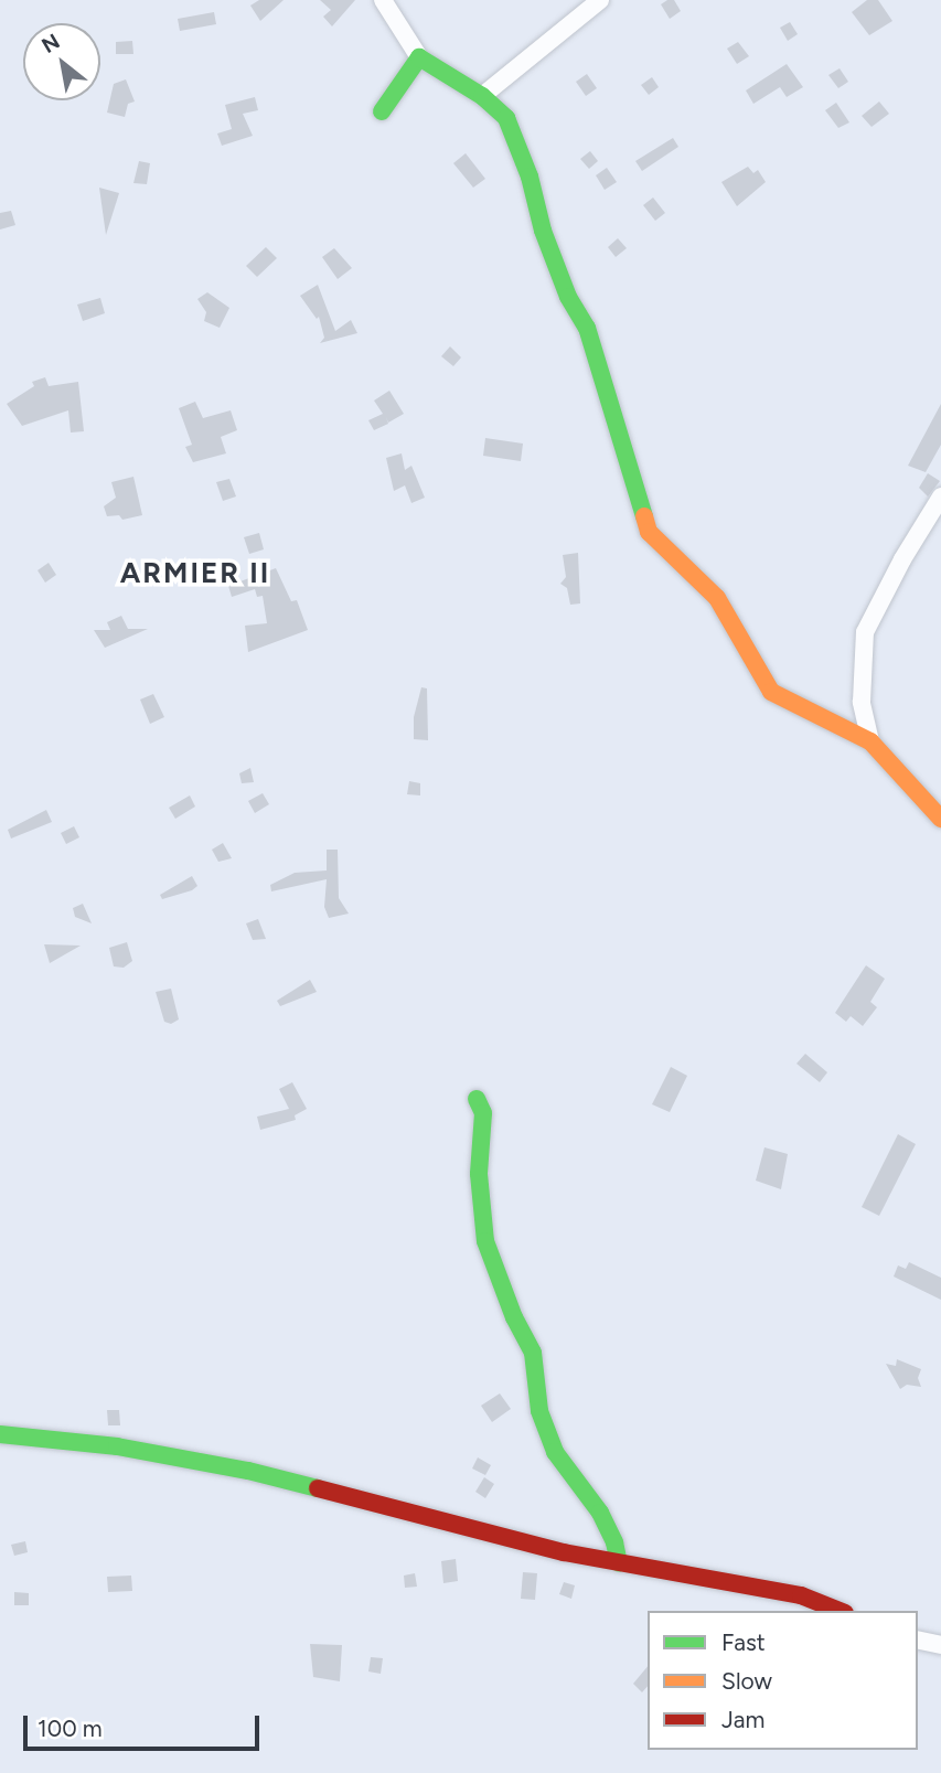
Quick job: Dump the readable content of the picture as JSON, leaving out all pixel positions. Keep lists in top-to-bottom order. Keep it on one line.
{"districts":["ARMIER II"],"legend":["Fast","Slow","Jam"],"scale_bar":"100 m","north":"top left"}
